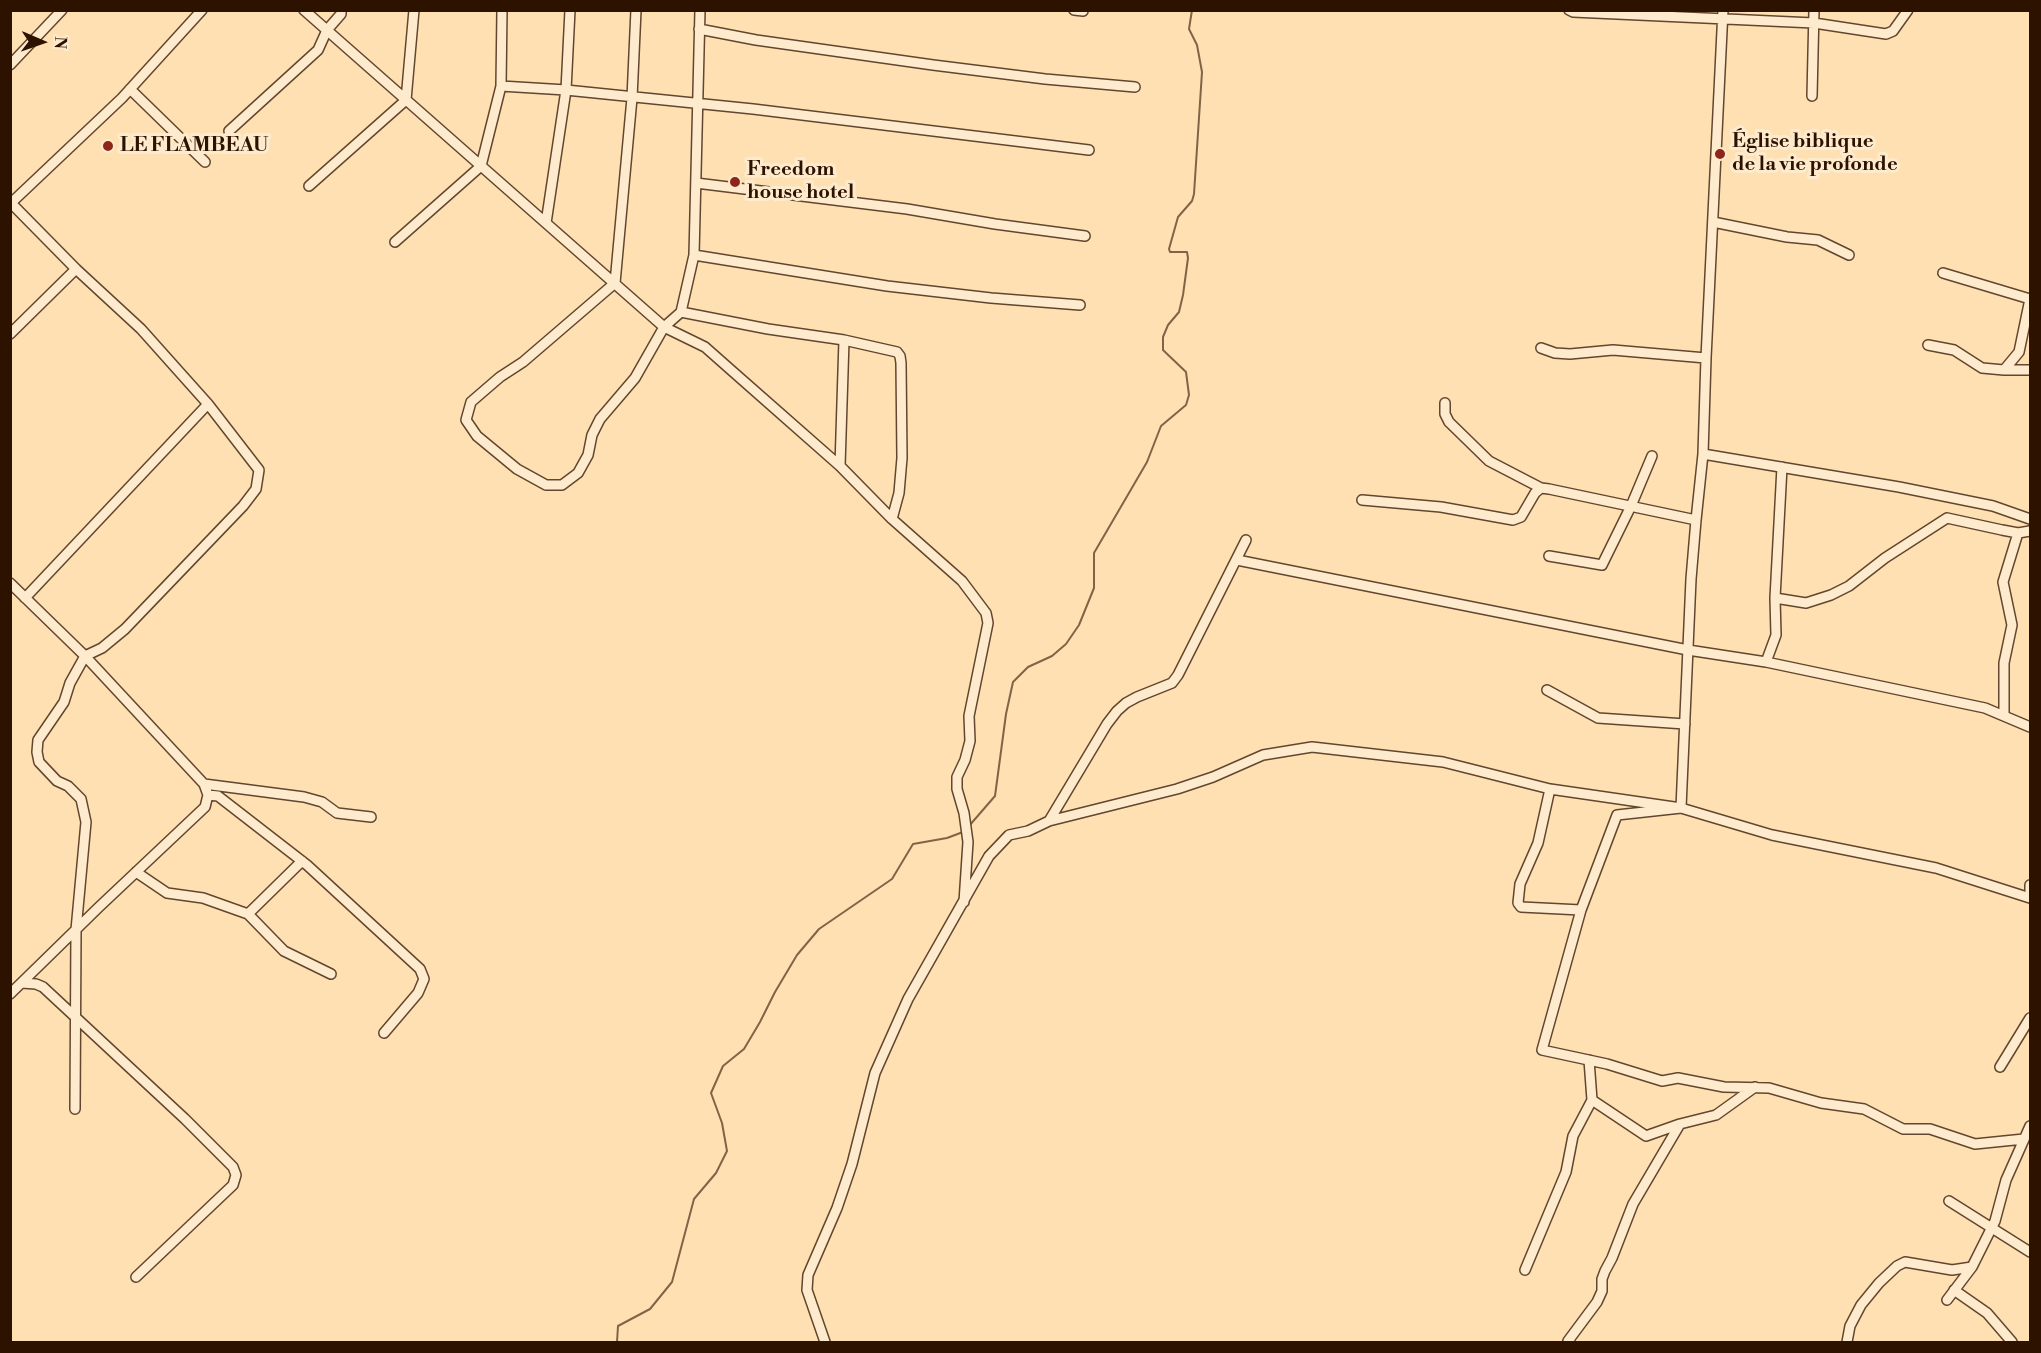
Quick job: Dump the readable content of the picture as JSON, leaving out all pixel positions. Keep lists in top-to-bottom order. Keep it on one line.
{"places":["LE FLAMBEAU","Église biblique de la vie profonde","Freedom house hotel"],"north":"right"}
